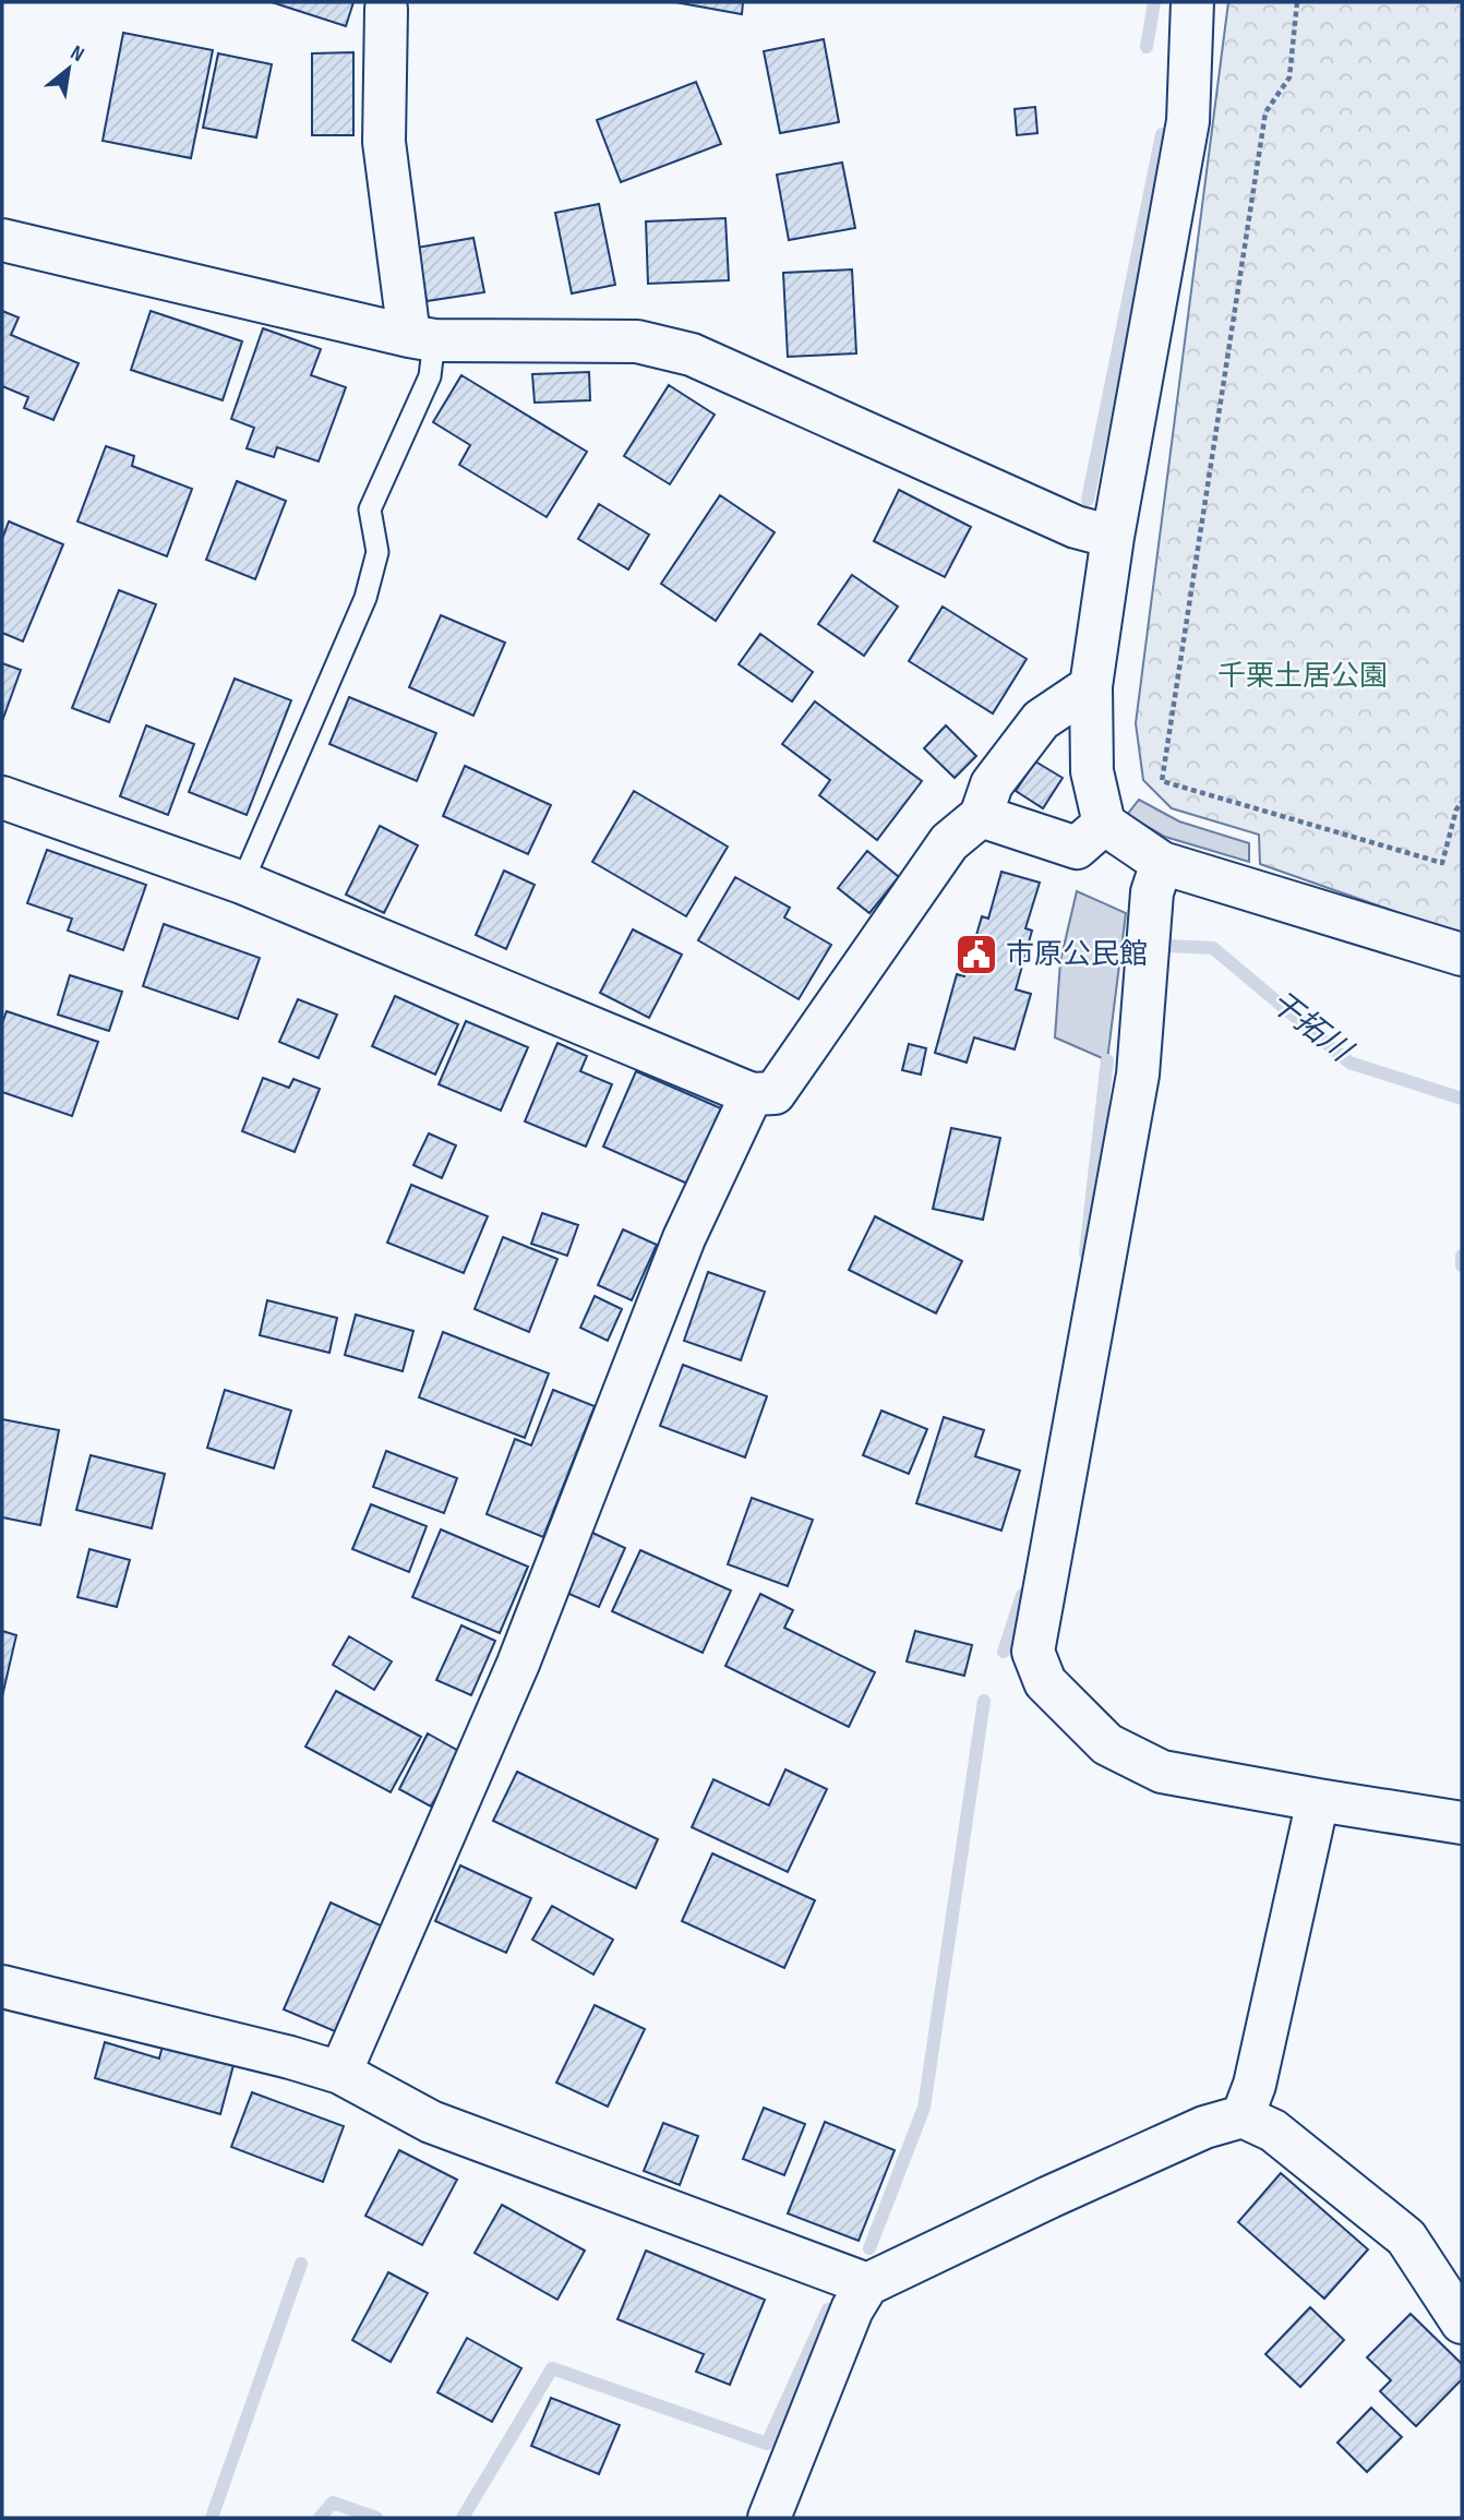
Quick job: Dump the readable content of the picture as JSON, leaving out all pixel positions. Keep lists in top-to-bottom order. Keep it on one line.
{"water":["干拓川"],"parks":["千栗土居公園"],"places":{"public building":["市原公民館"]},"north":"top right"}
